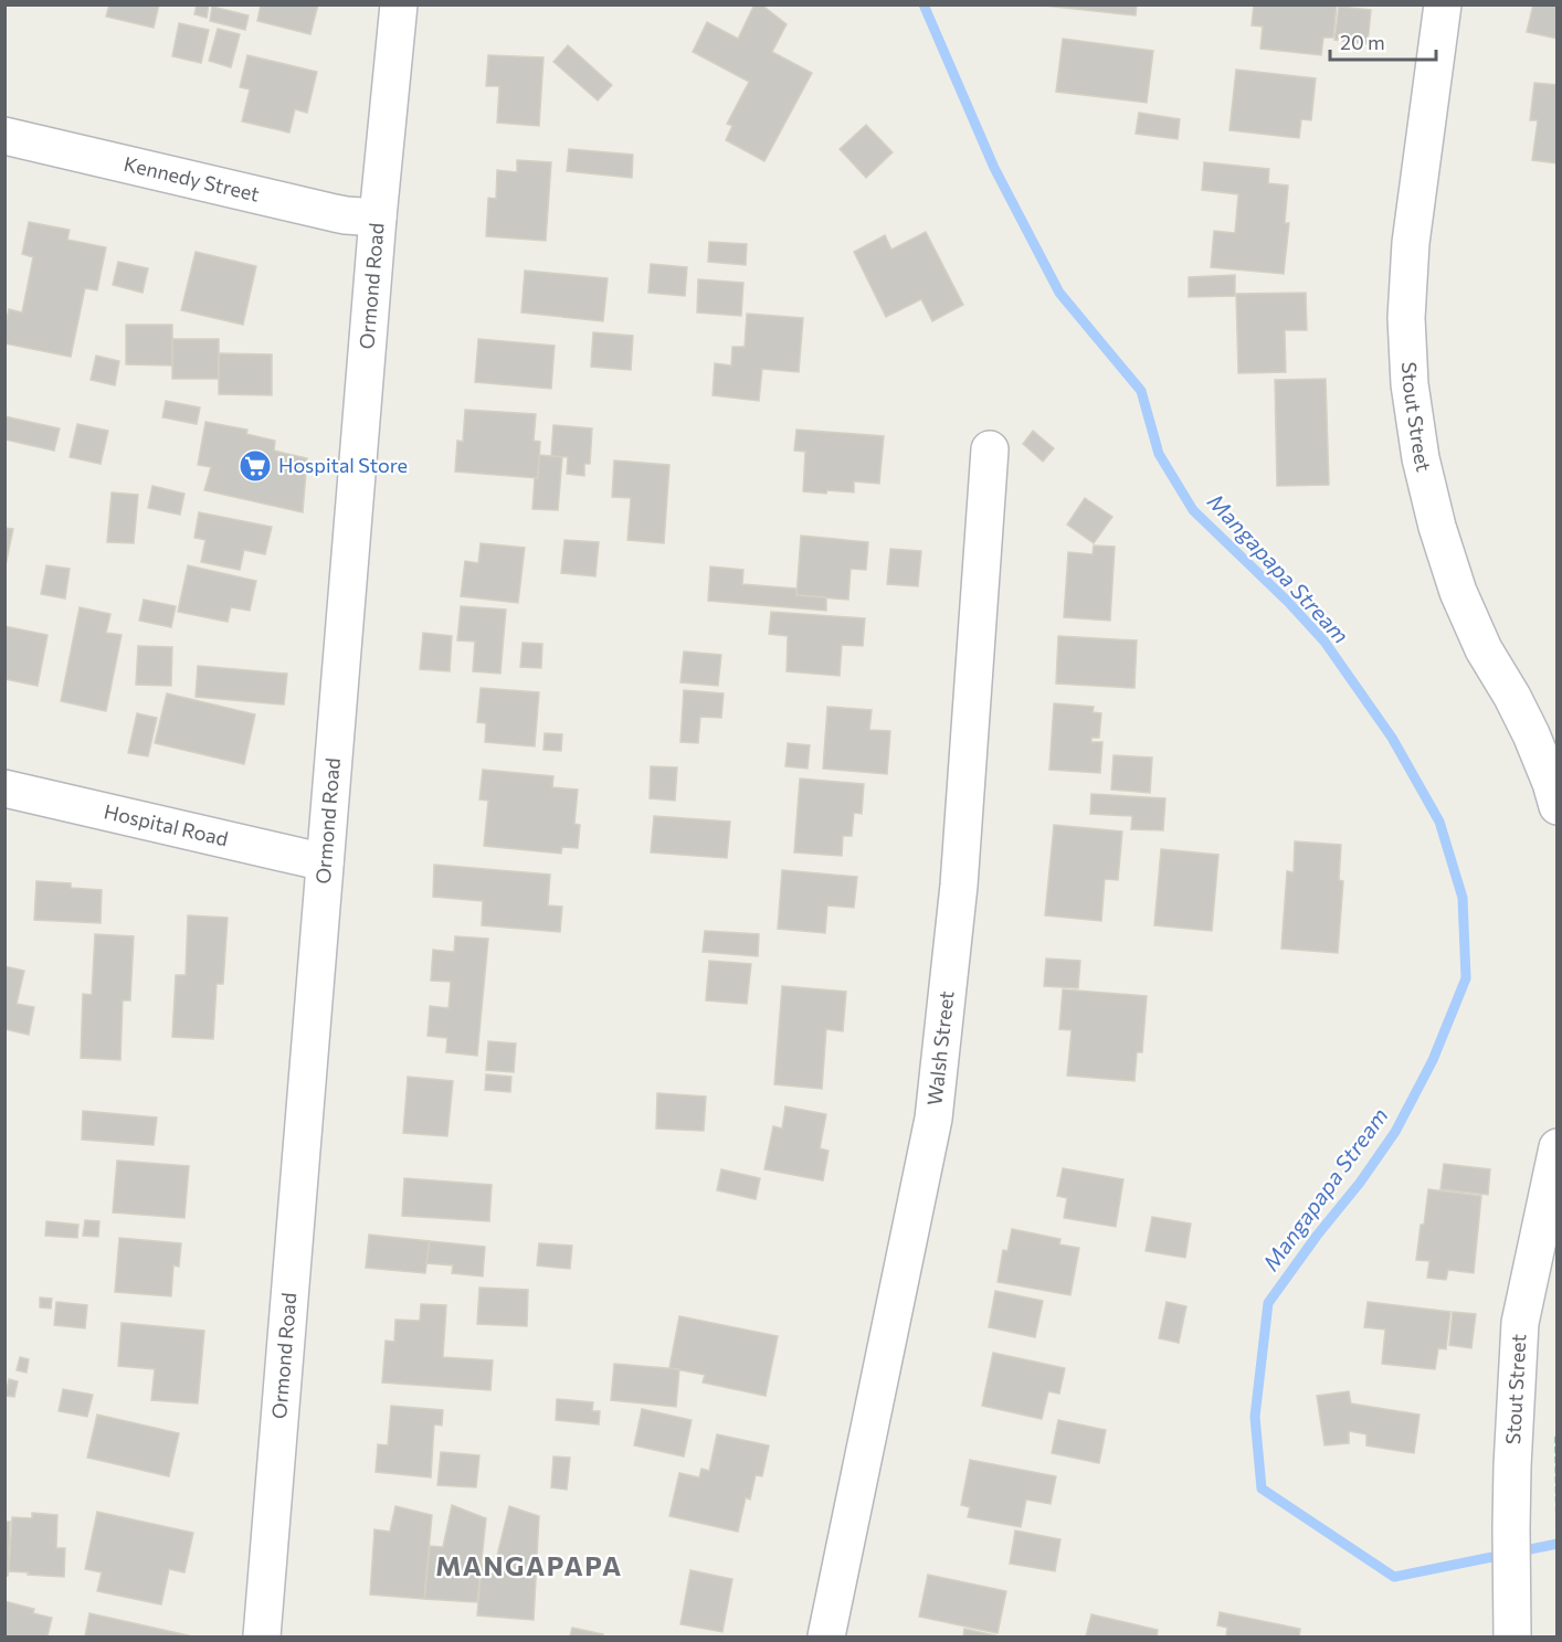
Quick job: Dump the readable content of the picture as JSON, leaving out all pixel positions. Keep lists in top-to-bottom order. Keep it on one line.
{"streets":{"street":["Kennedy Street","Ormond Road","Stout Street","Hospital Road","Walsh Street"]},"crossings":[["Kennedy Street","Ormond Road"],["Ormond Road","Hospital Road"]],"districts":["MANGAPAPA"],"water":["Mangapapa Stream"],"places":{"supermarket":["Hospital Store"]},"scale_bar":"20 m"}
